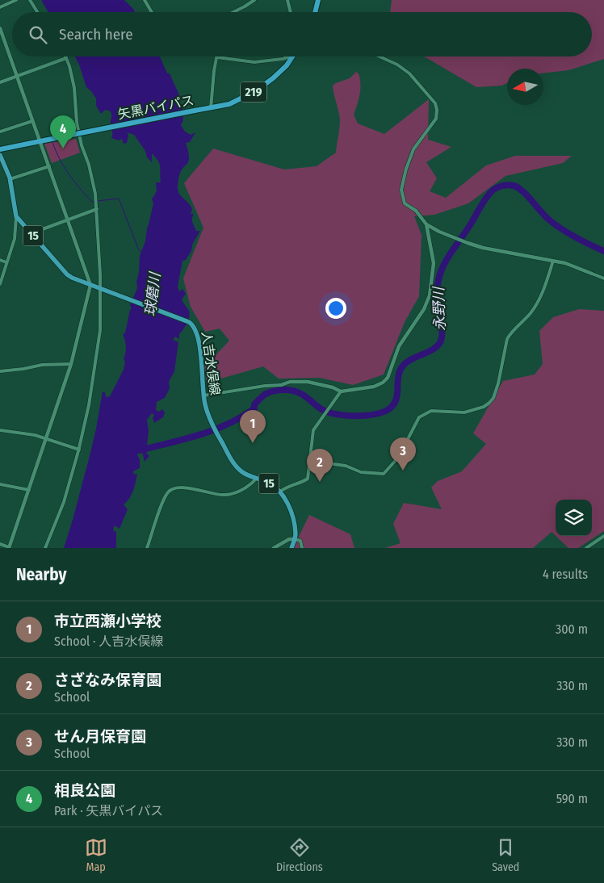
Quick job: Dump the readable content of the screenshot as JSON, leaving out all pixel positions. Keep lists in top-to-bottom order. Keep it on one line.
{"streets":{"highway":["219","矢黒バイパス"],"main road":["15","人吉水俣線"]},"crossings":[["15","人吉水俣線"]],"water":["球磨川","永野川"],"north":"left","page":{"search":"Search here","pins":["4","1","3","2"],"heading":["Nearby","4 results"],"list":[{"mark":"1","name":"市立西瀬小学校","note":"School · 人吉水俣線","value":"300 m"},{"mark":"2","name":"さざなみ保育園","note":"School","value":"330 m"},{"mark":"3","name":"せん月保育園","note":"School","value":"330 m"},{"mark":"4","name":"相良公園","note":"Park · 矢黒バイパス","value":"590 m"}],"nav":["Map","Directions","Saved"]}}
